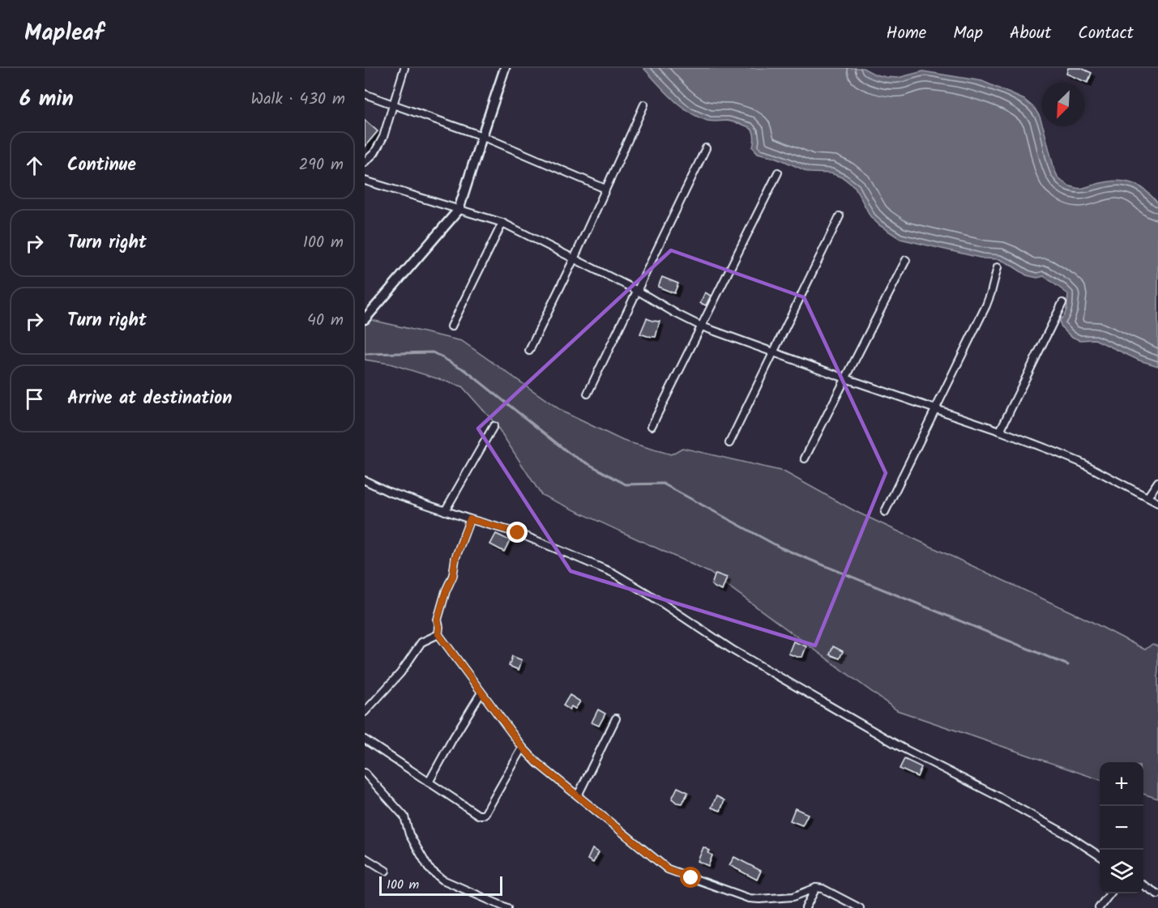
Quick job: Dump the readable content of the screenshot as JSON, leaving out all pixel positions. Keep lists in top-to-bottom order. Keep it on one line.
{"scale_bar":"100 m","north":"bottom left","page":{"header":"Mapleaf","nav":["Home","Map","About","Contact"],"heading":["6 min","Walk · 430 m"],"list":[["Continue","290 m"],["Turn right","100 m"],["Turn right","40 m"],"Arrive at destination"],"map_buttons":["+","−"],"scale":"100 m"}}
